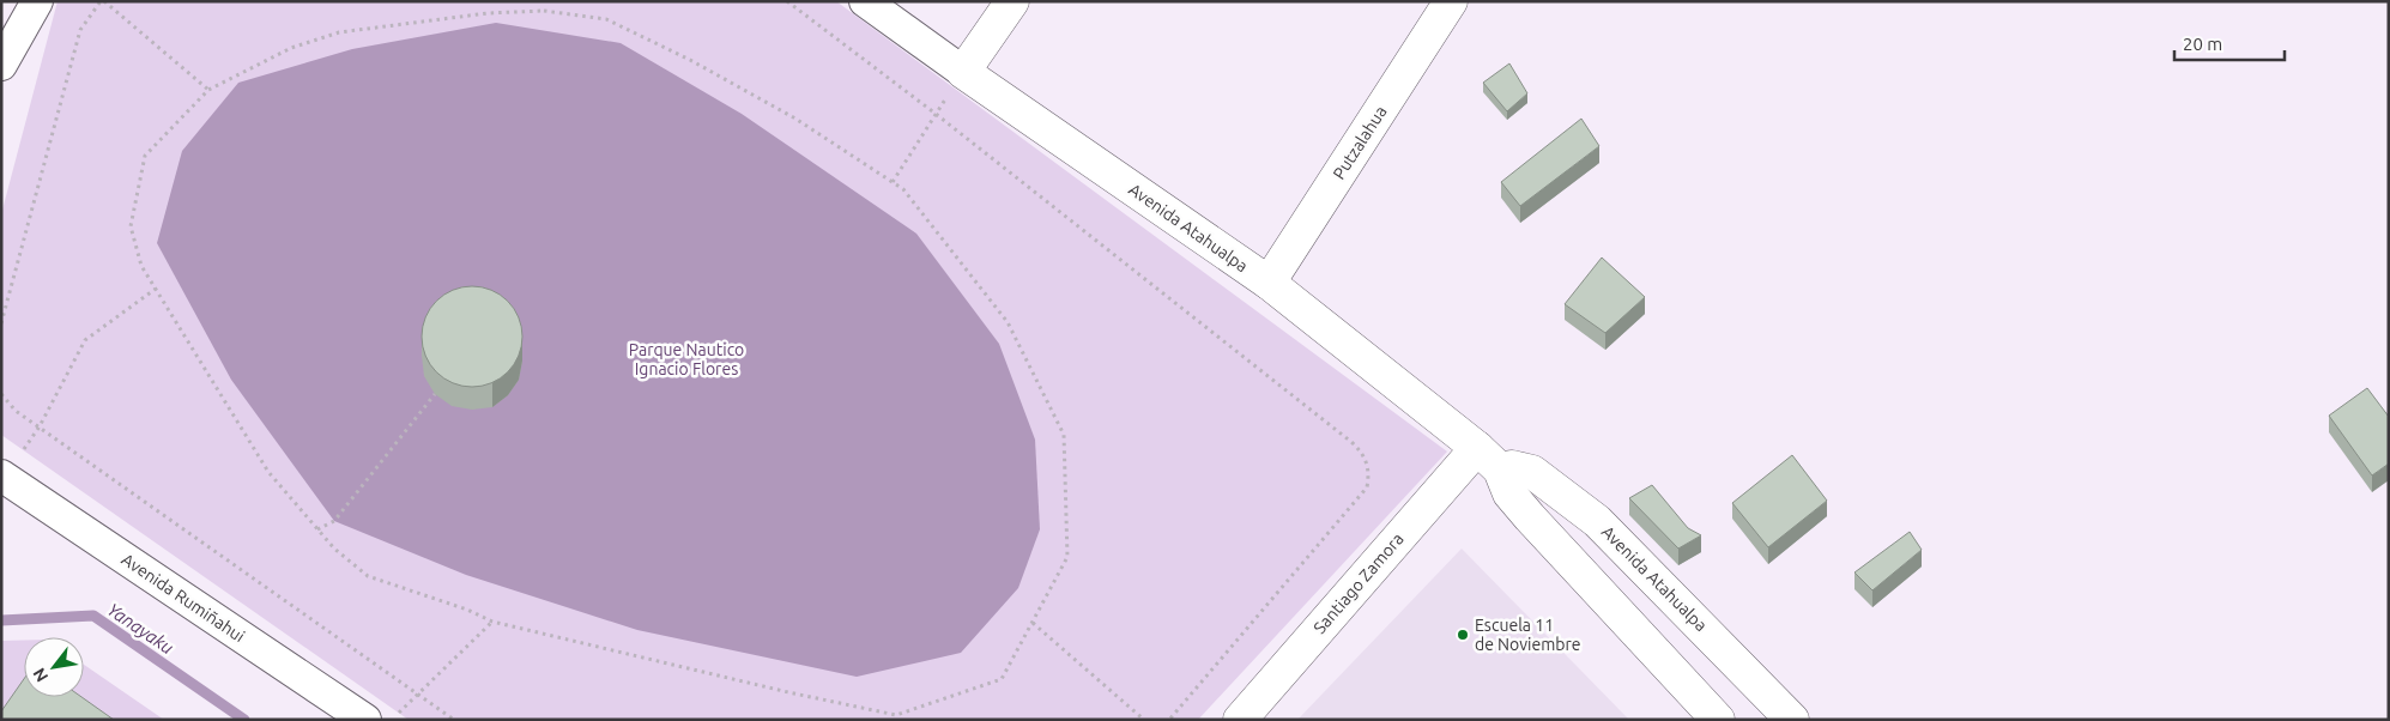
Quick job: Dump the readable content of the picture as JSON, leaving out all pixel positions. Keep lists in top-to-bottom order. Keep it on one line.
{"streets":{"street":["Putzalahua","Avenida Atahualpa","Santiago Zamora","Avenida Rumiñahui"]},"crossings":[["Putzalahua","Avenida Atahualpa"],["Avenida Atahualpa","Santiago Zamora"]],"water":["Yanayaku"],"parks":["Parque Nautico Ignacio Flores"],"places":["Escuela 11 de Noviembre"],"scale_bar":"20 m","north":"bottom left"}
